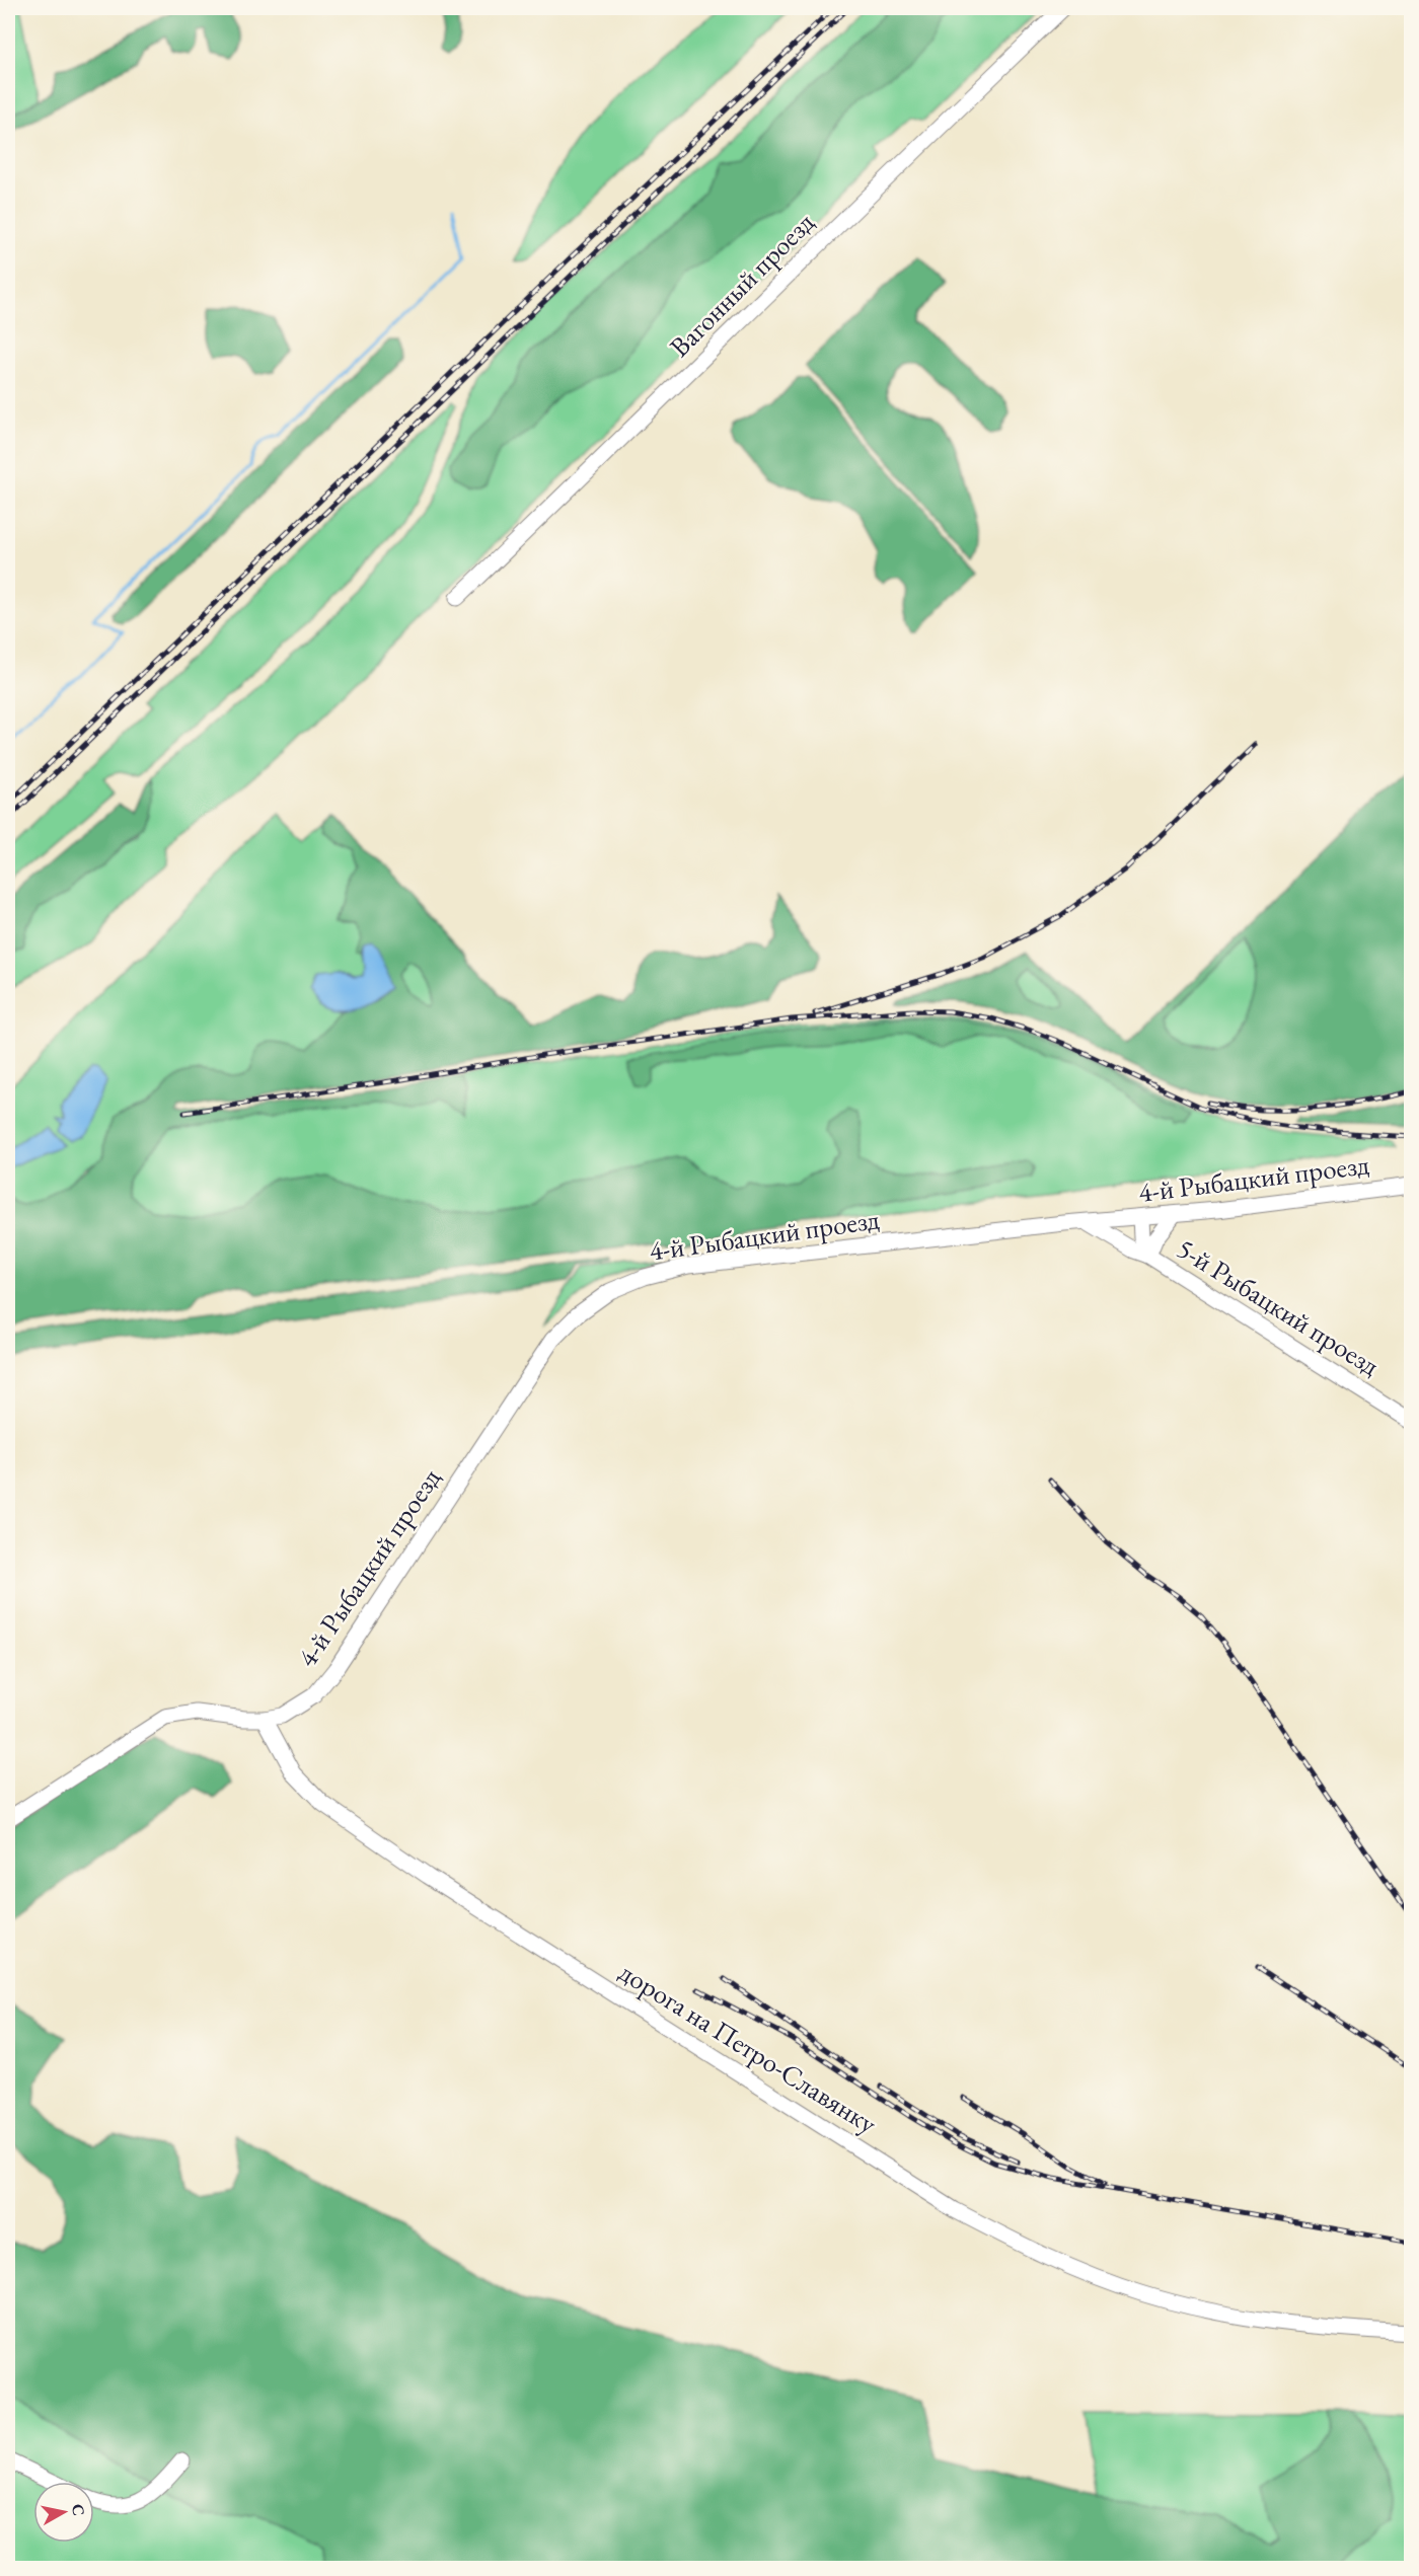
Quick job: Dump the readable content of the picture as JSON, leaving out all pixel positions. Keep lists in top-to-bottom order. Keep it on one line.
{"streets":{"street":["Вагонный проезд","4-й Рыбацкий проезд","5-й Рыбацкий проезд","дорога на Петро-Славянку"]},"crossings":[["4-й Рыбацкий проезд","5-й Рыбацкий проезд"],["4-й Рыбацкий проезд","дорога на Петро-Славянку"]],"north":"right"}
